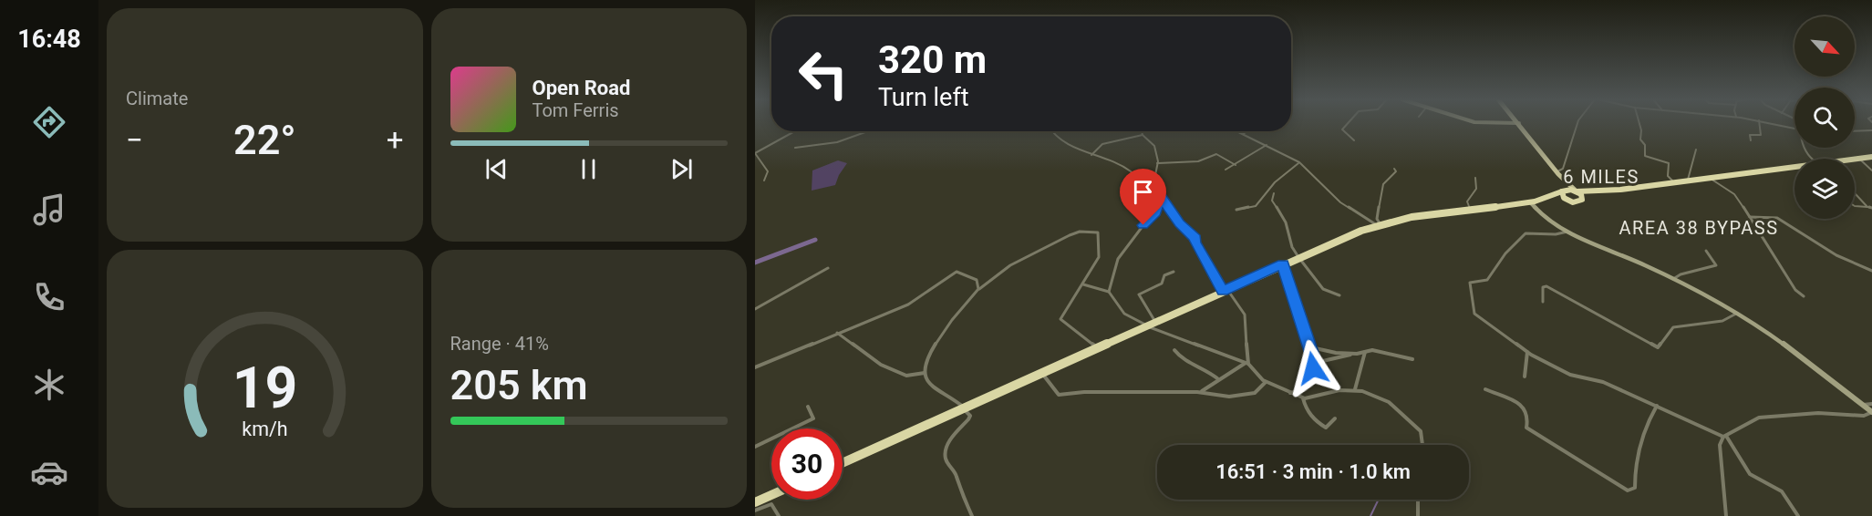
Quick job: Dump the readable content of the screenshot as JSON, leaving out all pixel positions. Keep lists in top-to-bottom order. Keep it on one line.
{"districts":["6 MILES","AREA 38 BYPASS"],"north":"bottom right","page":{"tabs":"16:48","tile":["Climate",["Range · 41%","205 km"]],"turn":["320 m","Turn left"],"song":["Open Road","Tom Ferris"],"heat":["−","22°","+"],"limit":"30","trip":"16:51 · 3 min · 1.0 km","gauge":["19","km/h"]}}
